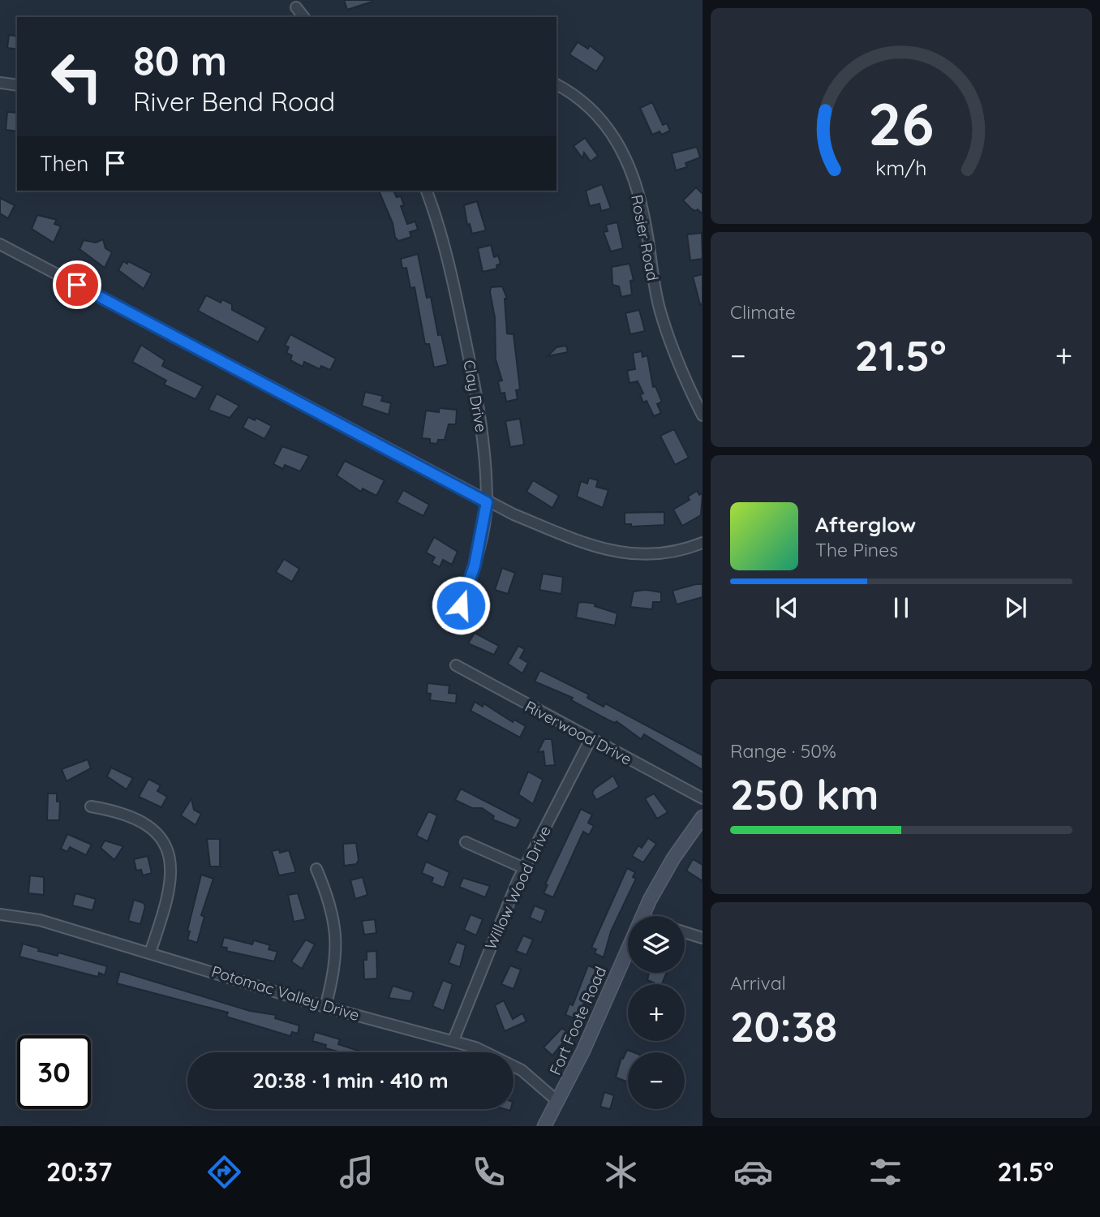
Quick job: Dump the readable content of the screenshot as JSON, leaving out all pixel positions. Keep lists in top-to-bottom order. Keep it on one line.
{"streets":{"street":["Rosier Road","Clay Drive","Riverwood Drive","Willow Wood Drive","Potomac Valley Drive","Fort Foote Road"]},"crossings":[["Riverwood Drive","Willow Wood Drive"],["Willow Wood Drive","Potomac Valley Drive"],["Potomac Valley Drive","Fort Foote Road"]],"page":{"turn":["80 m","River Bend Road"],"then":"Then","tile":["Climate",["Range · 50%","250 km"],["Arrival","20:38"]],"heat":["−","21.5°","+"],"song":["Afterglow","The Pines"],"map_buttons":["+","−"],"limit":"30","trip":"20:38 · 1 min · 410 m","tabs":["20:37","21.5°"],"gauge":["26","km/h"]}}
